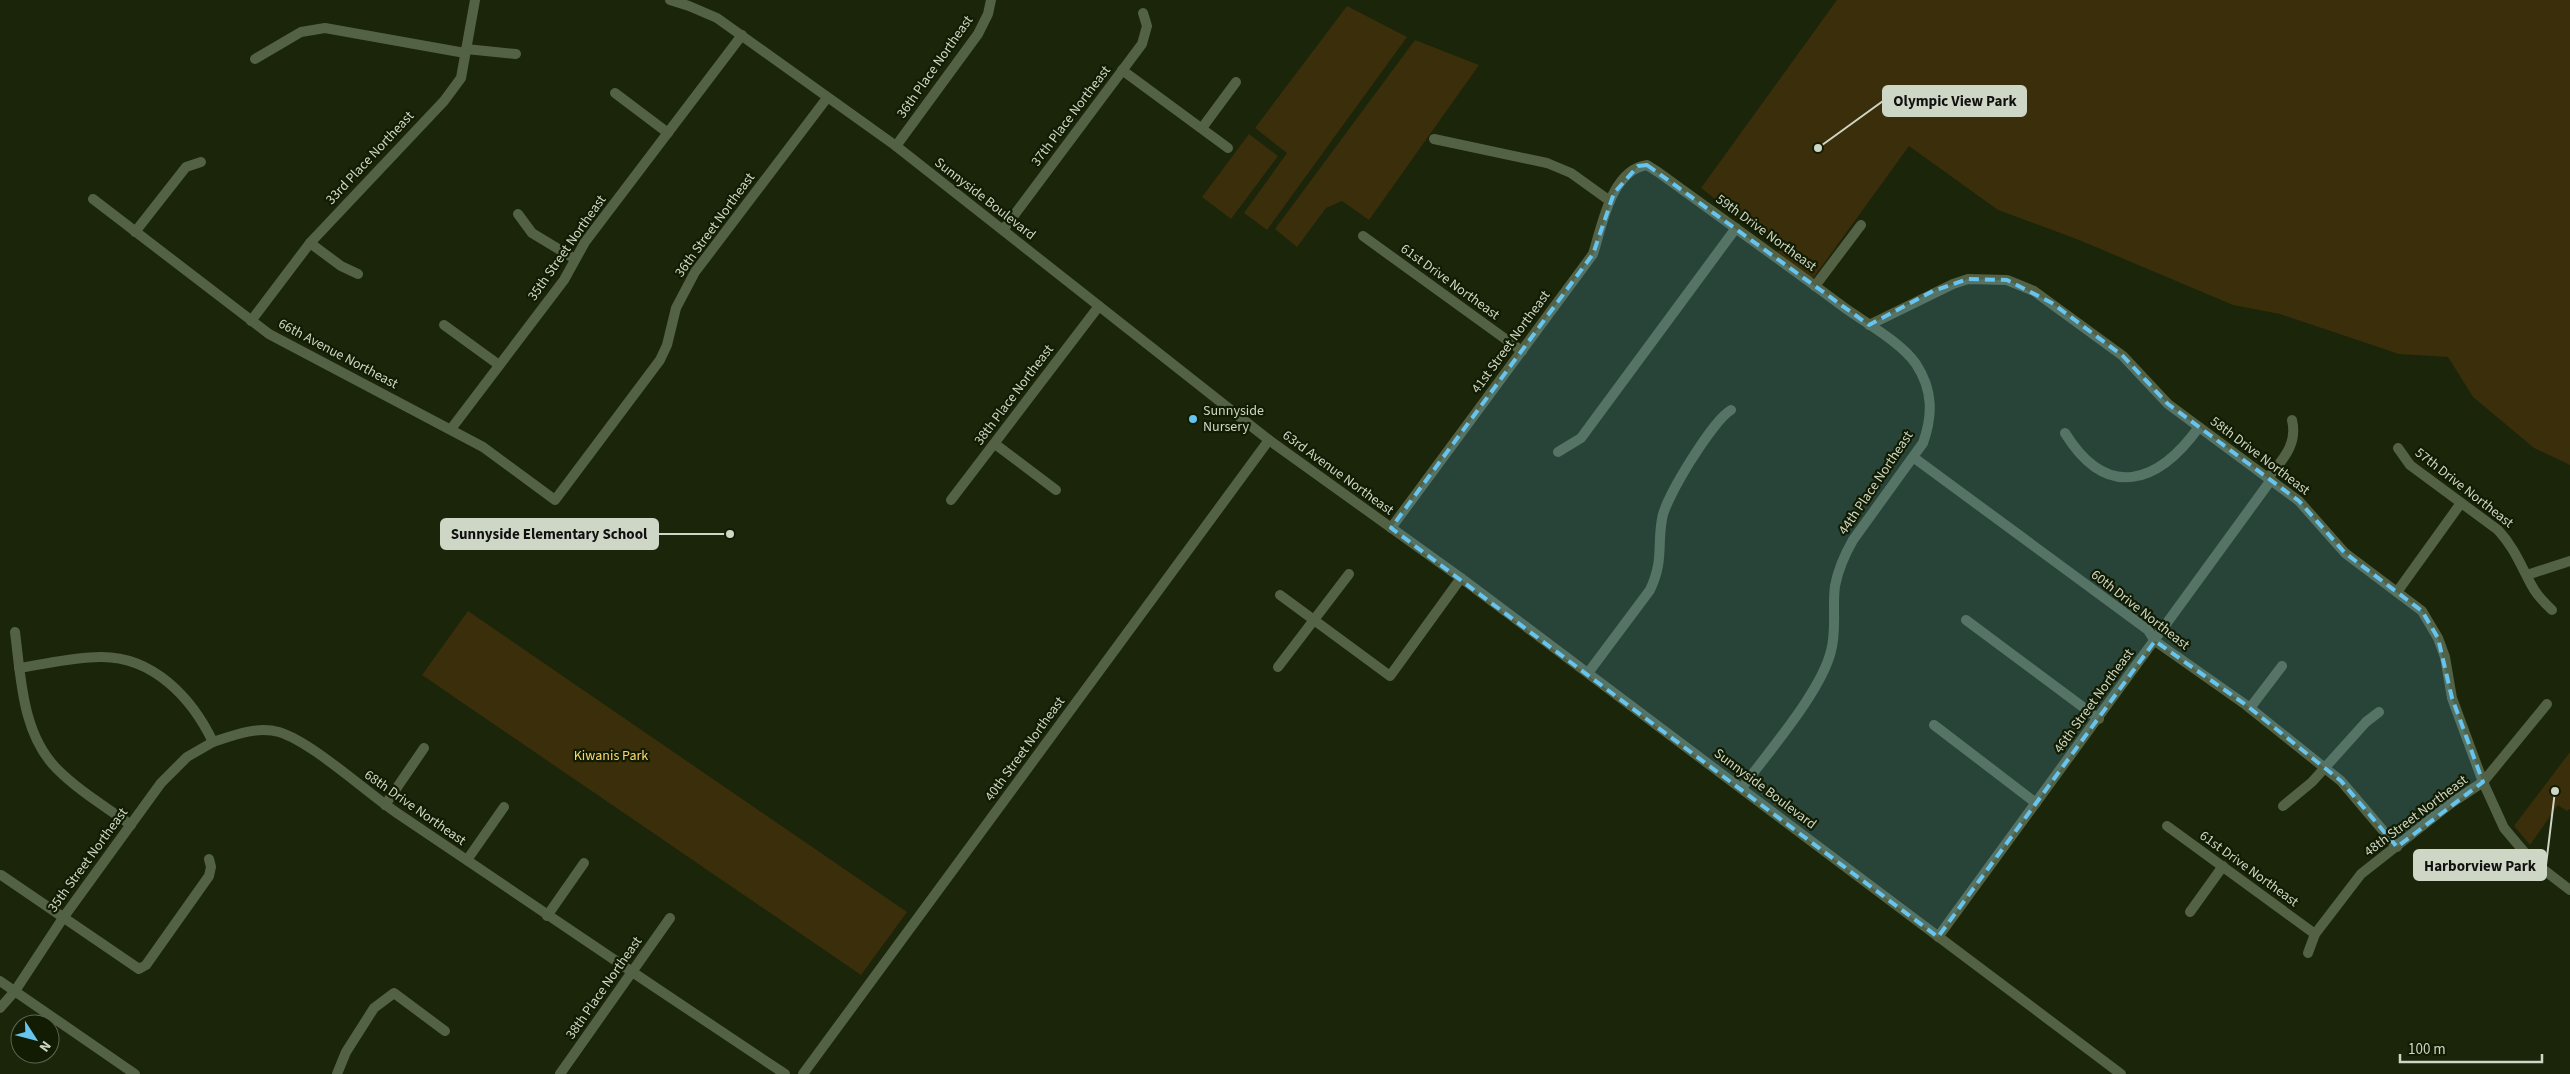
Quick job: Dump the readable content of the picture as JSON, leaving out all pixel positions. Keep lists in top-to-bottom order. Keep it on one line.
{"streets":{"street":["36th Place Northeast","37th Place Northeast","33rd Place Northeast","Sunnyside Boulevard","36th Street Northeast","59th Drive Northeast","35th Street Northeast","61st Drive Northeast","41st Street Northeast","66th Avenue Northeast","38th Place Northeast","58th Drive Northeast","63rd Avenue Northeast","44th Place Northeast","57th Drive Northeast","60th Drive Northeast","46th Street Northeast","40th Street Northeast","68th Drive Northeast","48th Street Northeast"]},"crossings":[["36th Place Northeast","Sunnyside Boulevard"],["37th Place Northeast","Sunnyside Boulevard"],["33rd Place Northeast","66th Avenue Northeast"],["Sunnyside Boulevard","36th Street Northeast"],["Sunnyside Boulevard","35th Street Northeast"],["Sunnyside Boulevard","41st Street Northeast"],["Sunnyside Boulevard","38th Place Northeast"],["Sunnyside Boulevard","63rd Avenue Northeast"],["Sunnyside Boulevard","44th Place Northeast"],["Sunnyside Boulevard","46th Street Northeast"],["Sunnyside Boulevard","40th Street Northeast"],["36th Street Northeast","66th Avenue Northeast"],["59th Drive Northeast","41st Street Northeast"],["35th Street Northeast","66th Avenue Northeast"],["35th Street Northeast","68th Drive Northeast"],["61st Drive Northeast","41st Street Northeast"],["61st Drive Northeast","48th Street Northeast"],["41st Street Northeast","63rd Avenue Northeast"],["38th Place Northeast","68th Drive Northeast"],["58th Drive Northeast","44th Place Northeast"],["58th Drive Northeast","46th Street Northeast"],["58th Drive Northeast","48th Street Northeast"],["63rd Avenue Northeast","40th Street Northeast"],["44th Place Northeast","60th Drive Northeast"],["60th Drive Northeast","46th Street Northeast"],["60th Drive Northeast","48th Street Northeast"]],"parks":["Kiwanis Park"],"places":["Olympic View Park","Sunnyside Nursery","Sunnyside Elementary School","Harborview Park"],"scale_bar":"100 m","north":"bottom right"}
